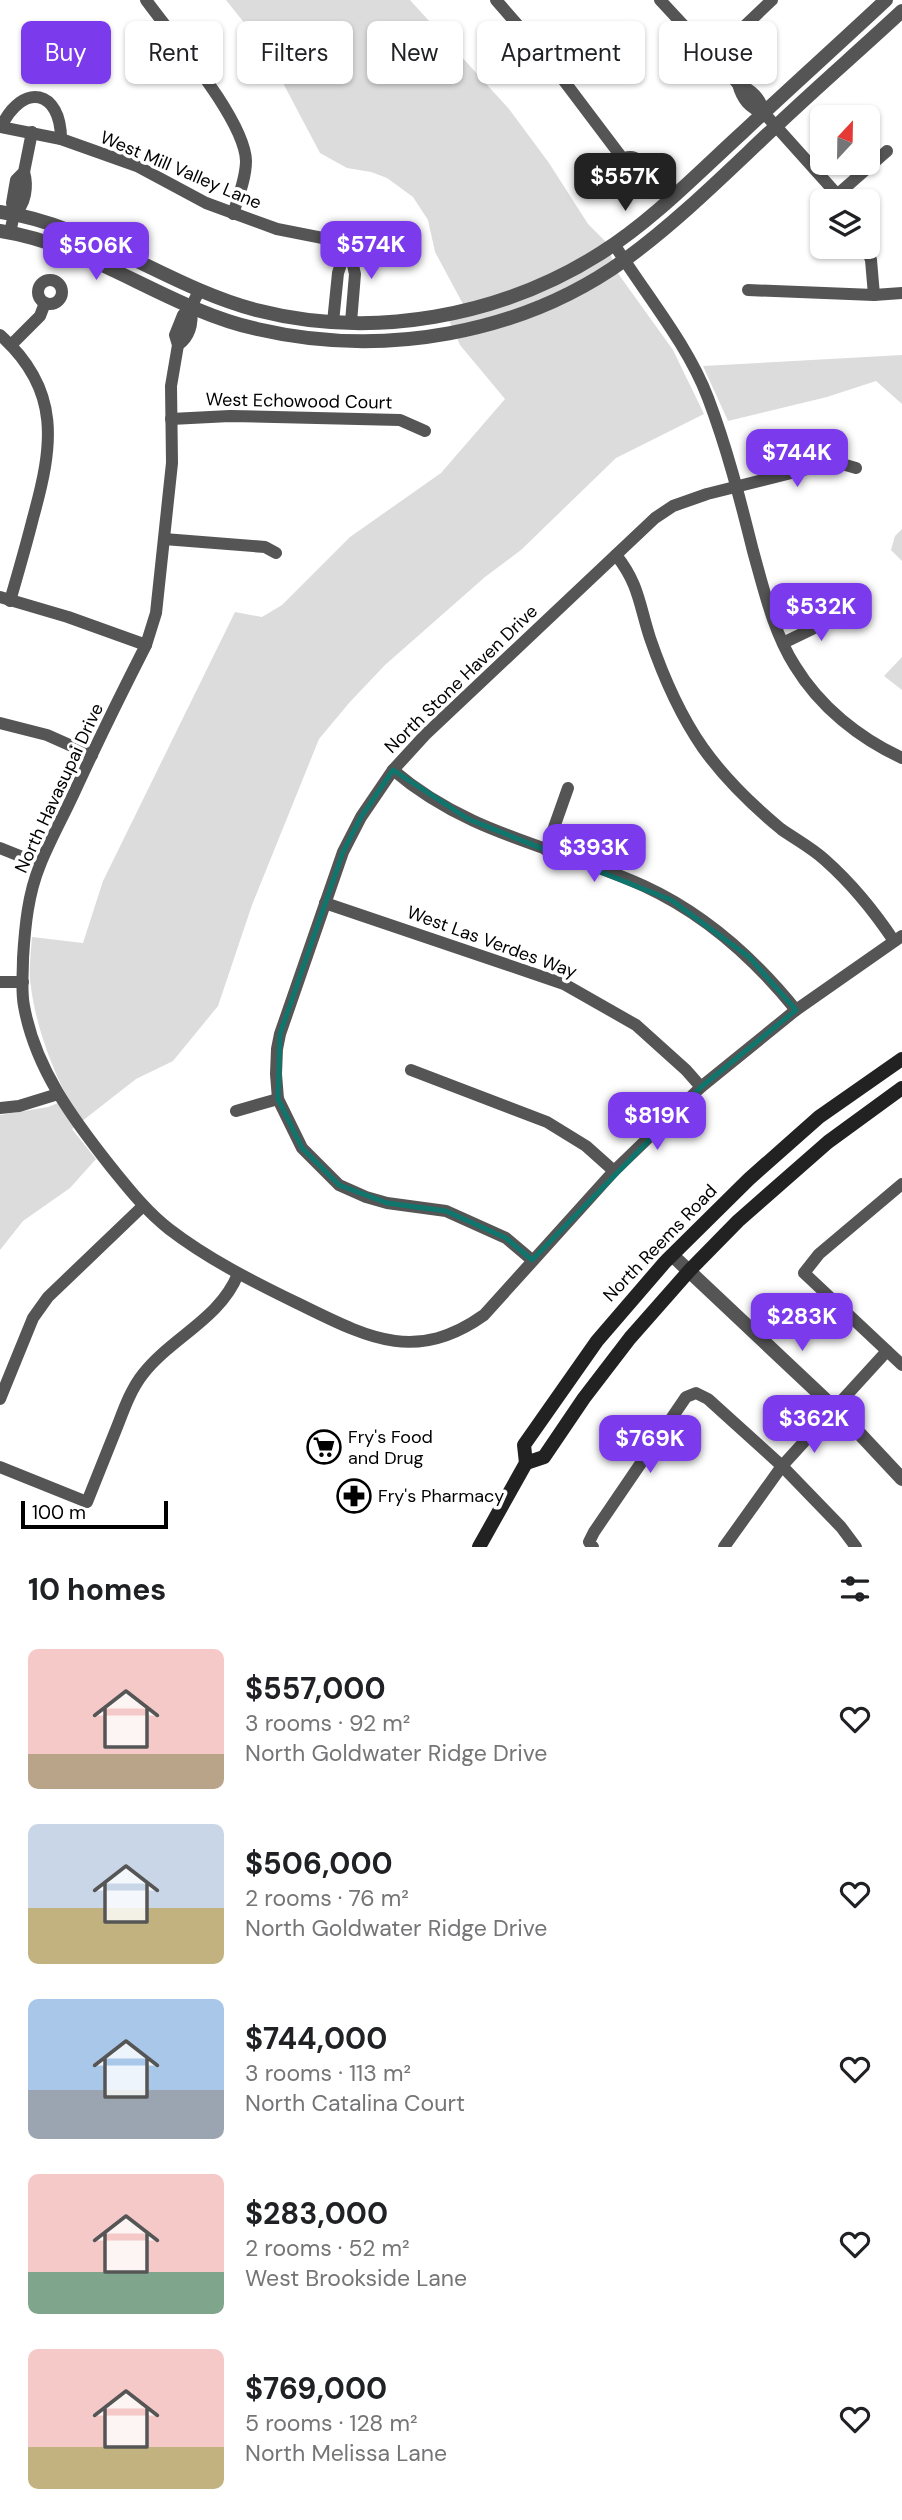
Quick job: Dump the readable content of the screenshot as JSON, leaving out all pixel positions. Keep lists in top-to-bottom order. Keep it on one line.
{"streets":{"main road":["North Reems Road"],"street":["West Mill Valley Lane","West Echowood Court","North Stone Haven Drive","North Havasupai Drive","West Las Verdes Way"]},"crossings":[["West Echowood Court","North Havasupai Drive"],["North Stone Haven Drive","North Havasupai Drive"],["North Stone Haven Drive","West Las Verdes Way"],["North Havasupai Drive","West Las Verdes Way"]],"places":{"supermarket":["Fry's Food and Drug"],"pharmacy":["Fry's Pharmacy"]},"scale_bar":"100 m","north":"top","page":{"chip":["Buy","Rent","Filters","New","Apartment","House"],"price":["$557K","$574K","$506K","$744K","$532K","$393K","$819K","$283K","$362K","$769K"],"scale":"100 m","heading":"10 homes","list":[{"name":"$557,000","note":"3 rooms · 92 m² · North Goldwater Ridge Drive"},{"name":"$506,000","note":"2 rooms · 76 m² · North Goldwater Ridge Drive"},{"name":"$744,000","note":"3 rooms · 113 m² · North Catalina Court"},{"name":"$283,000","note":"2 rooms · 52 m² · West Brookside Lane"},{"name":"$769,000","note":"5 rooms · 128 m² · North Melissa Lane"}]}}
